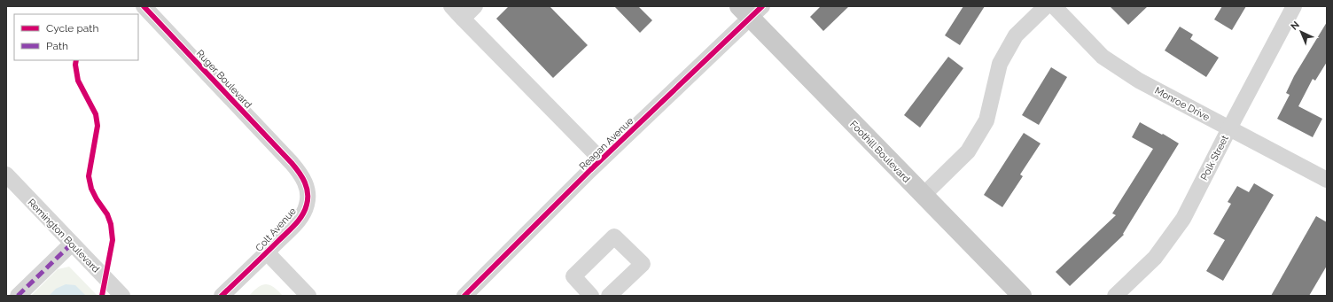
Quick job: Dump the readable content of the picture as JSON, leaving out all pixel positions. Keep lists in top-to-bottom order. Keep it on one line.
{"streets":{"main road":["Foothill Boulevard"],"street":["Ruger Boulevard","Monroe Drive","Reagan Avenue","Polk Street","Colt Avenue","Remington Boulevard"]},"crossings":[["Ruger Boulevard","Colt Avenue"],["Monroe Drive","Polk Street"],["Reagan Avenue","Foothill Boulevard"]],"legend":["Cycle path","Path"],"north":"top left"}
